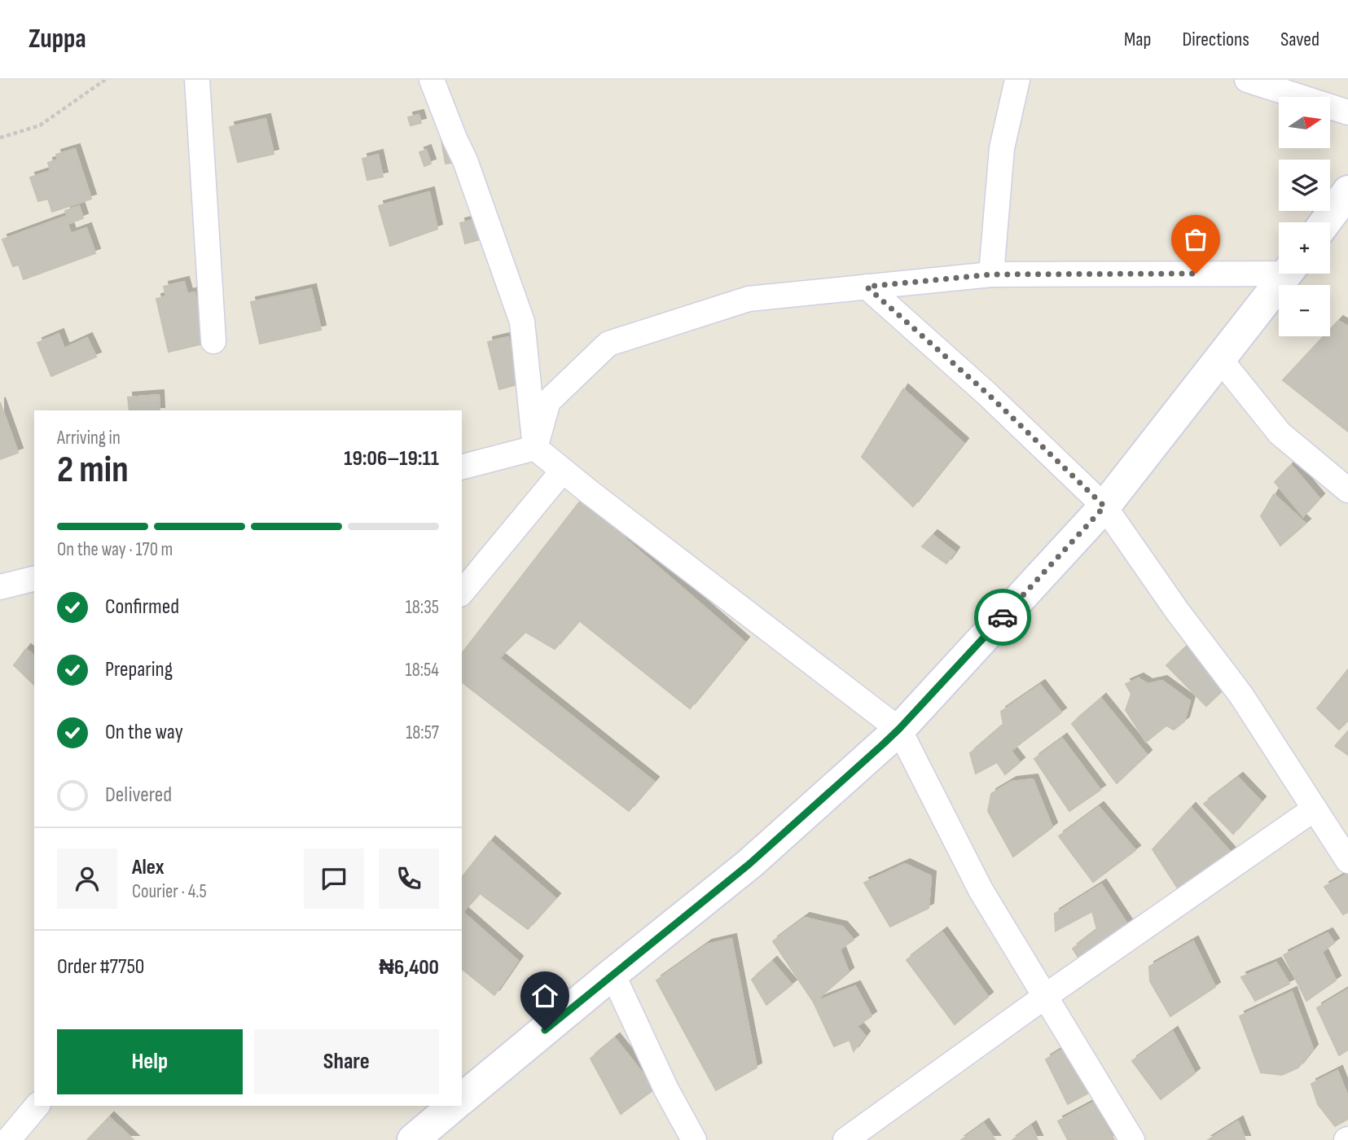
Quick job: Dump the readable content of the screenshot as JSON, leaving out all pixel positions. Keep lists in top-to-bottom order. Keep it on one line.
{"north":"right","page":{"header":"Zuppa","nav":["Map","Directions","Saved"],"map_buttons":["+","−"],"heading":["2 min","Arriving in","19:06–19:11"],"panel":["Alex","Courier · 4.5","Order #7750","₦6,400"],"bar":"On the way · 170 m","list":[["Confirmed","18:35"],["Preparing","18:54"],["On the way","18:57"],"Delivered"],"buttons":["Help","Share"]}}
